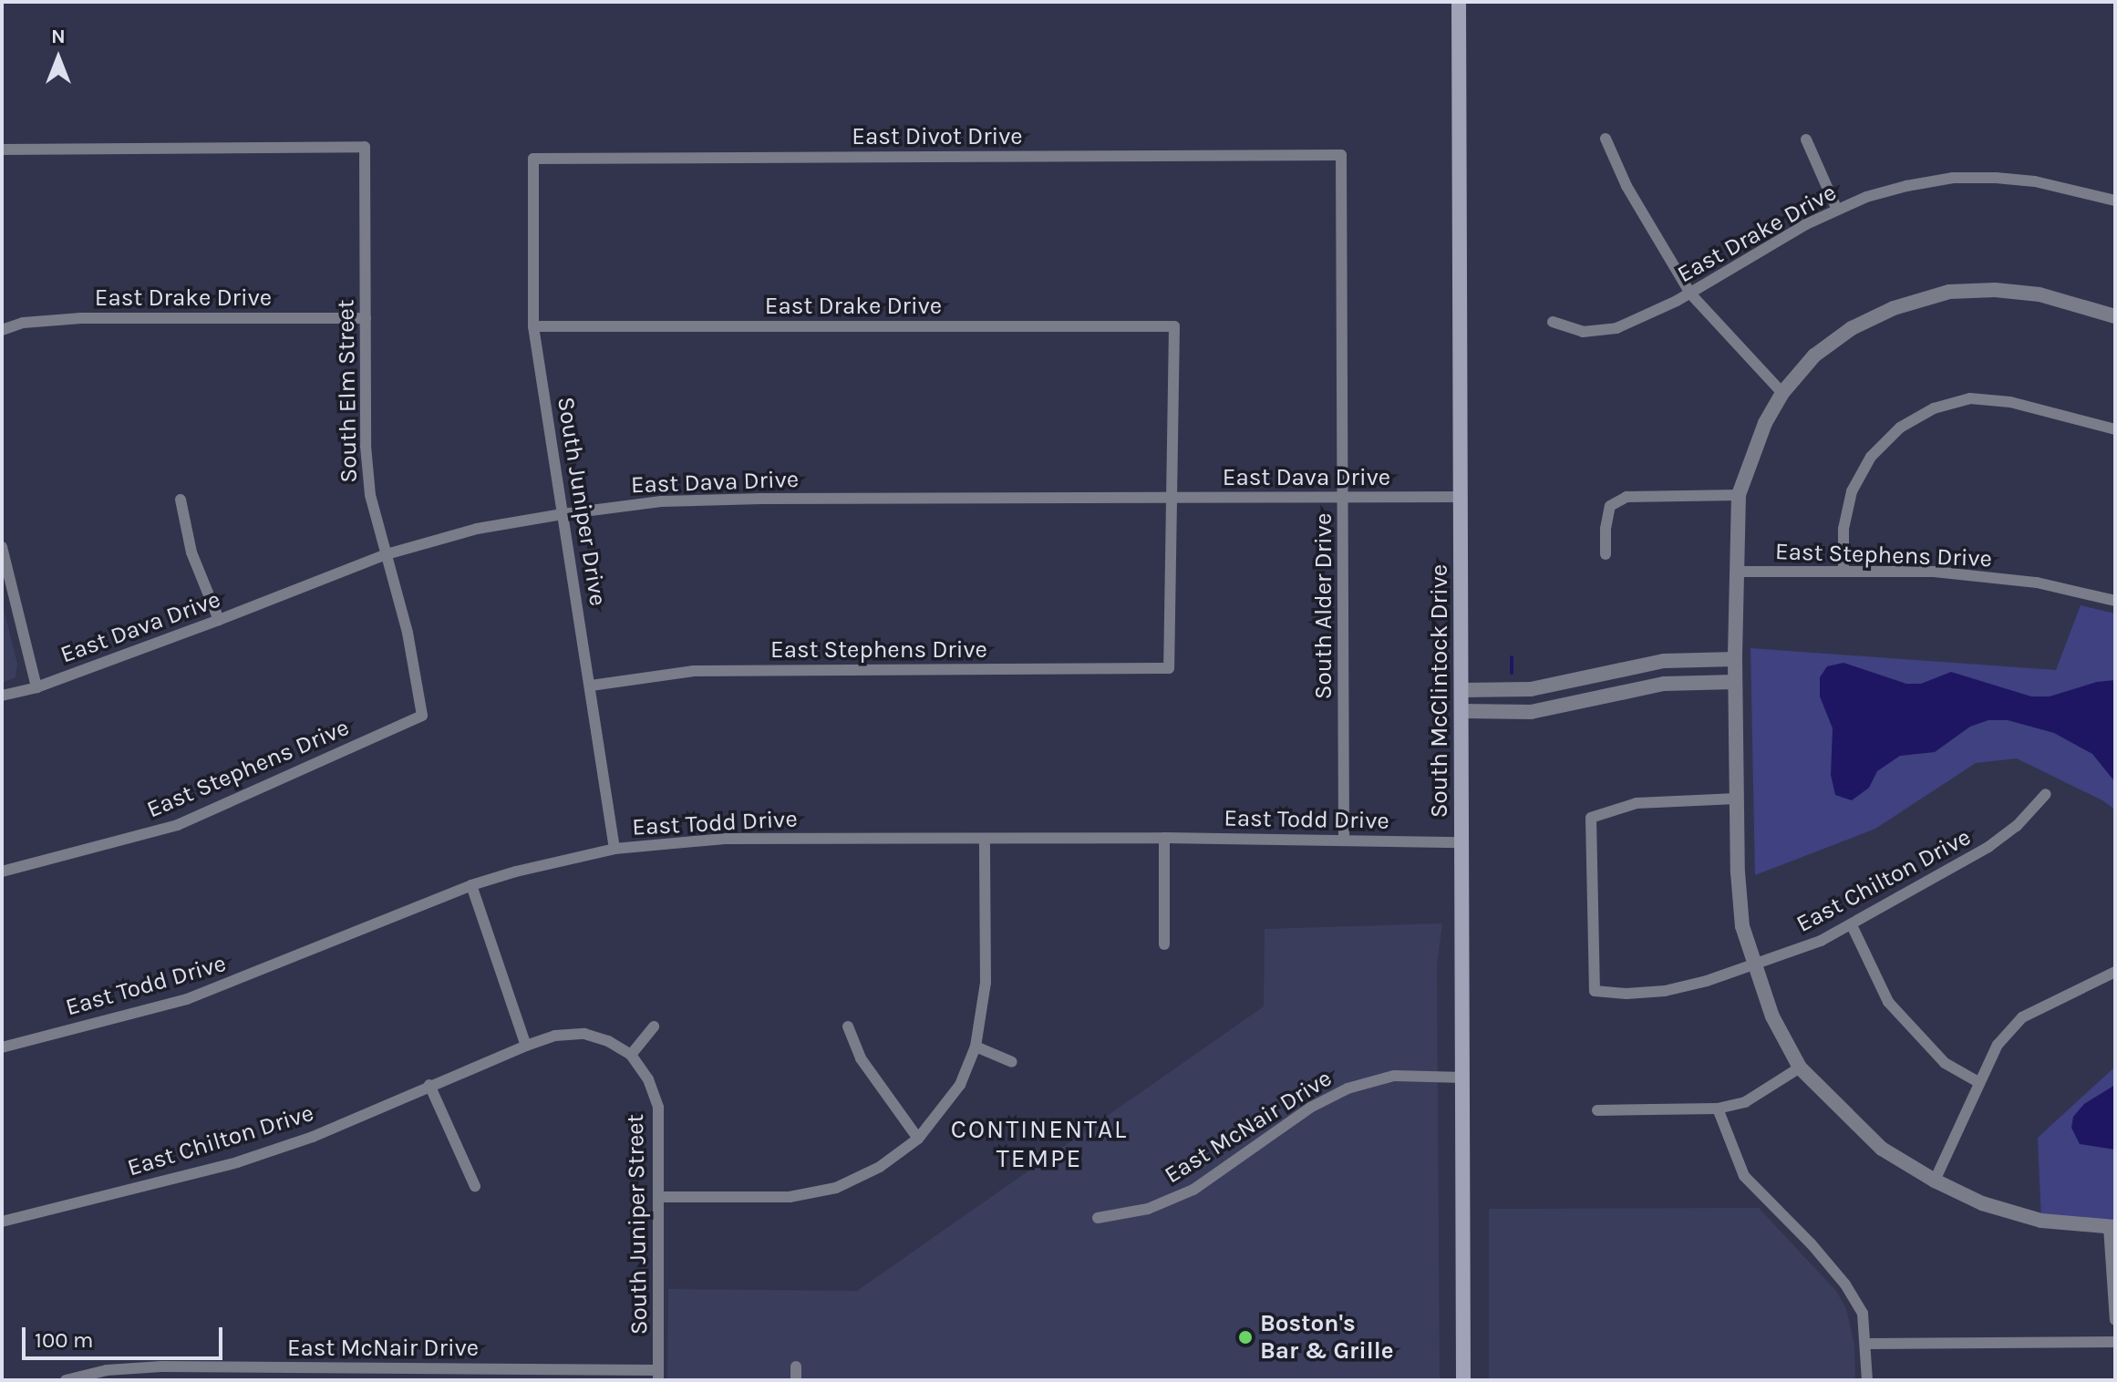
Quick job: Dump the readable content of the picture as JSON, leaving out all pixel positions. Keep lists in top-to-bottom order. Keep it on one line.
{"streets":{"main road":["South McClintock Drive"],"street":["East Divot Drive","East Drake Drive","South Elm Street","East Dava Drive","South Juniper Drive","East Stephens Drive","South Alder Drive","East Todd Drive","East Chilton Drive","East McNair Drive","South Juniper Street"]},"crossings":[["East Divot Drive","South Juniper Drive"],["East Divot Drive","South Alder Drive"],["East Drake Drive","South Elm Street"],["East Drake Drive","East Dava Drive"],["East Drake Drive","South Juniper Drive"],["East Drake Drive","East Stephens Drive"],["South Elm Street","East Dava Drive"],["South Elm Street","East Stephens Drive"],["East Dava Drive","South Juniper Drive"],["East Dava Drive","East Stephens Drive"],["East Dava Drive","South Alder Drive"],["East Dava Drive","South McClintock Drive"],["South Juniper Drive","East Stephens Drive"],["South Juniper Drive","East Todd Drive"],["South Alder Drive","East Todd Drive"],["South McClintock Drive","East Todd Drive"],["South McClintock Drive","East McNair Drive"],["East McNair Drive","South Juniper Street"]],"districts":["CONTINENTAL TEMPE"],"places":["Boston's Bar & Grille"],"scale_bar":"100 m","north":"top"}
